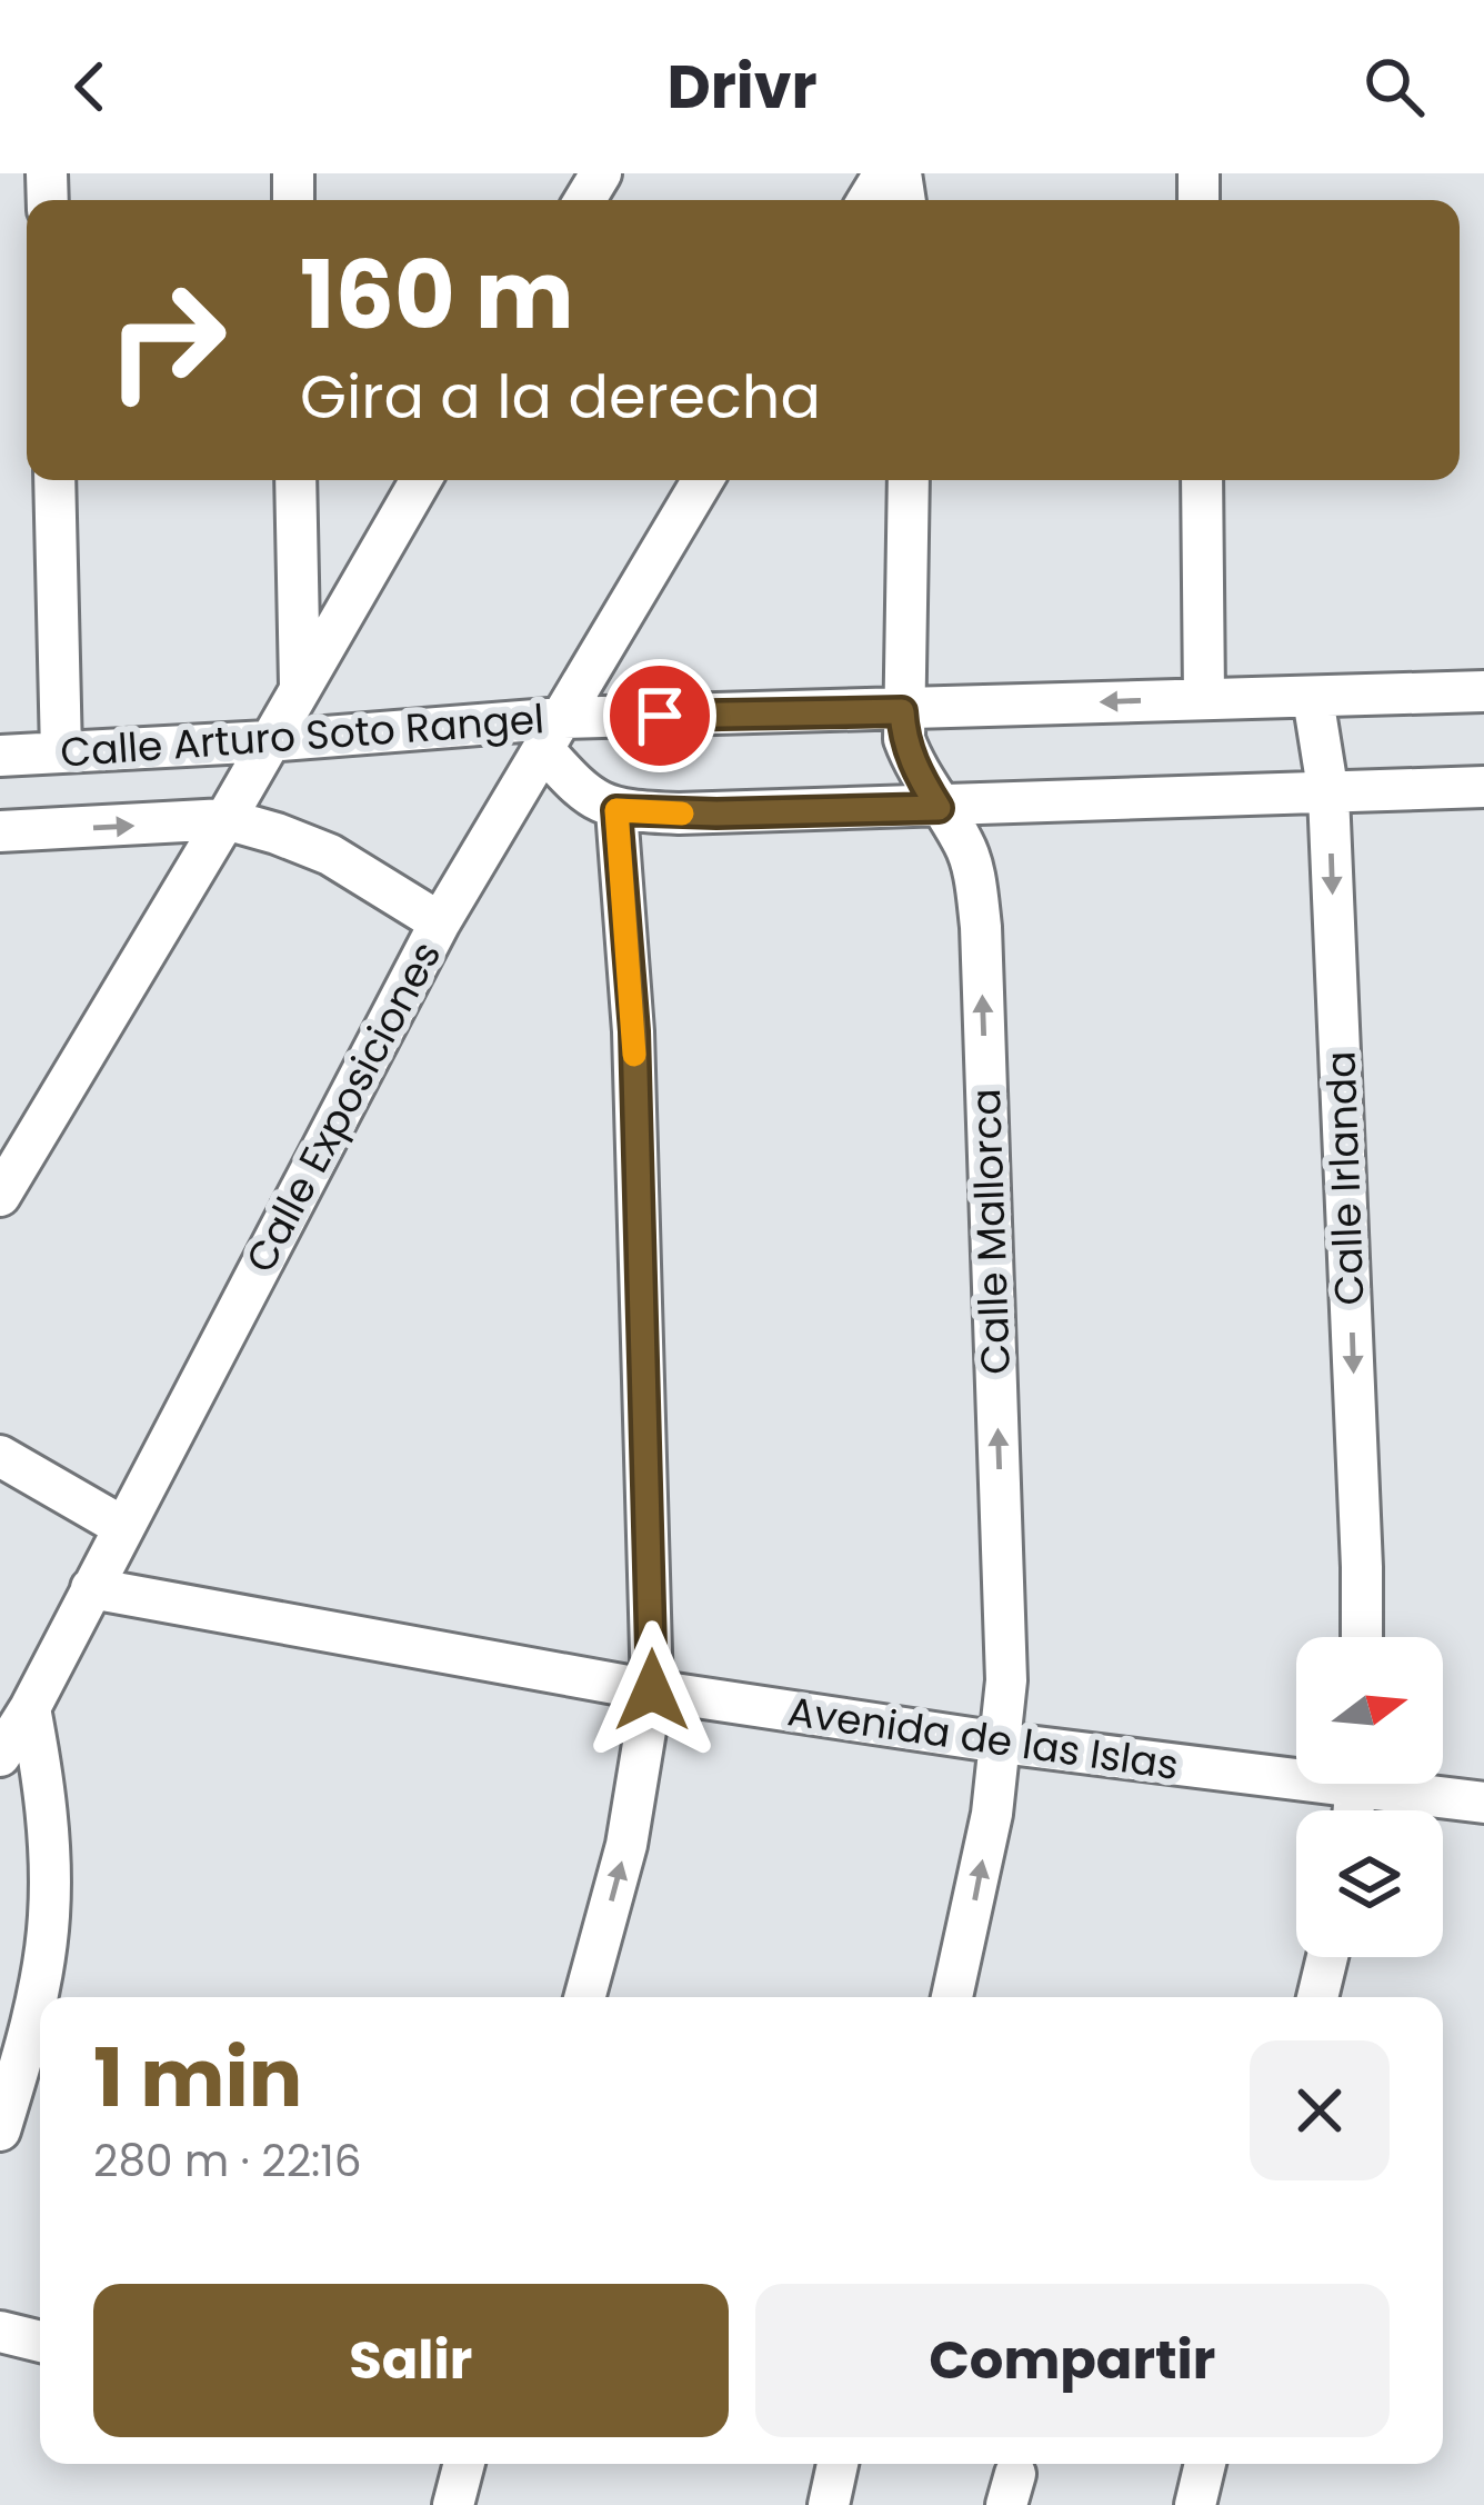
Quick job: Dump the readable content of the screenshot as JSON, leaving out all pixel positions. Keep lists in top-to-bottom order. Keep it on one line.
{"streets":{"street":["Calle Arturo Soto Rangel","Calle Exposiciones","Calle Irlanda","Calle Mallorca","Avenida de las Islas"]},"crossings":[["Calle Arturo Soto Rangel","Calle Exposiciones"],["Calle Arturo Soto Rangel","Calle Irlanda"],["Calle Arturo Soto Rangel","Calle Mallorca"],["Calle Exposiciones","Avenida de las Islas"],["Calle Mallorca","Avenida de las Islas"]],"one_way":["Calle Irlanda"],"north":"right","page":{"header":"Drivr","turn":["160 m","Gira a la derecha"],"heading":["1 min","280 m · 22:16"],"buttons":["Salir","Compartir"]}}
